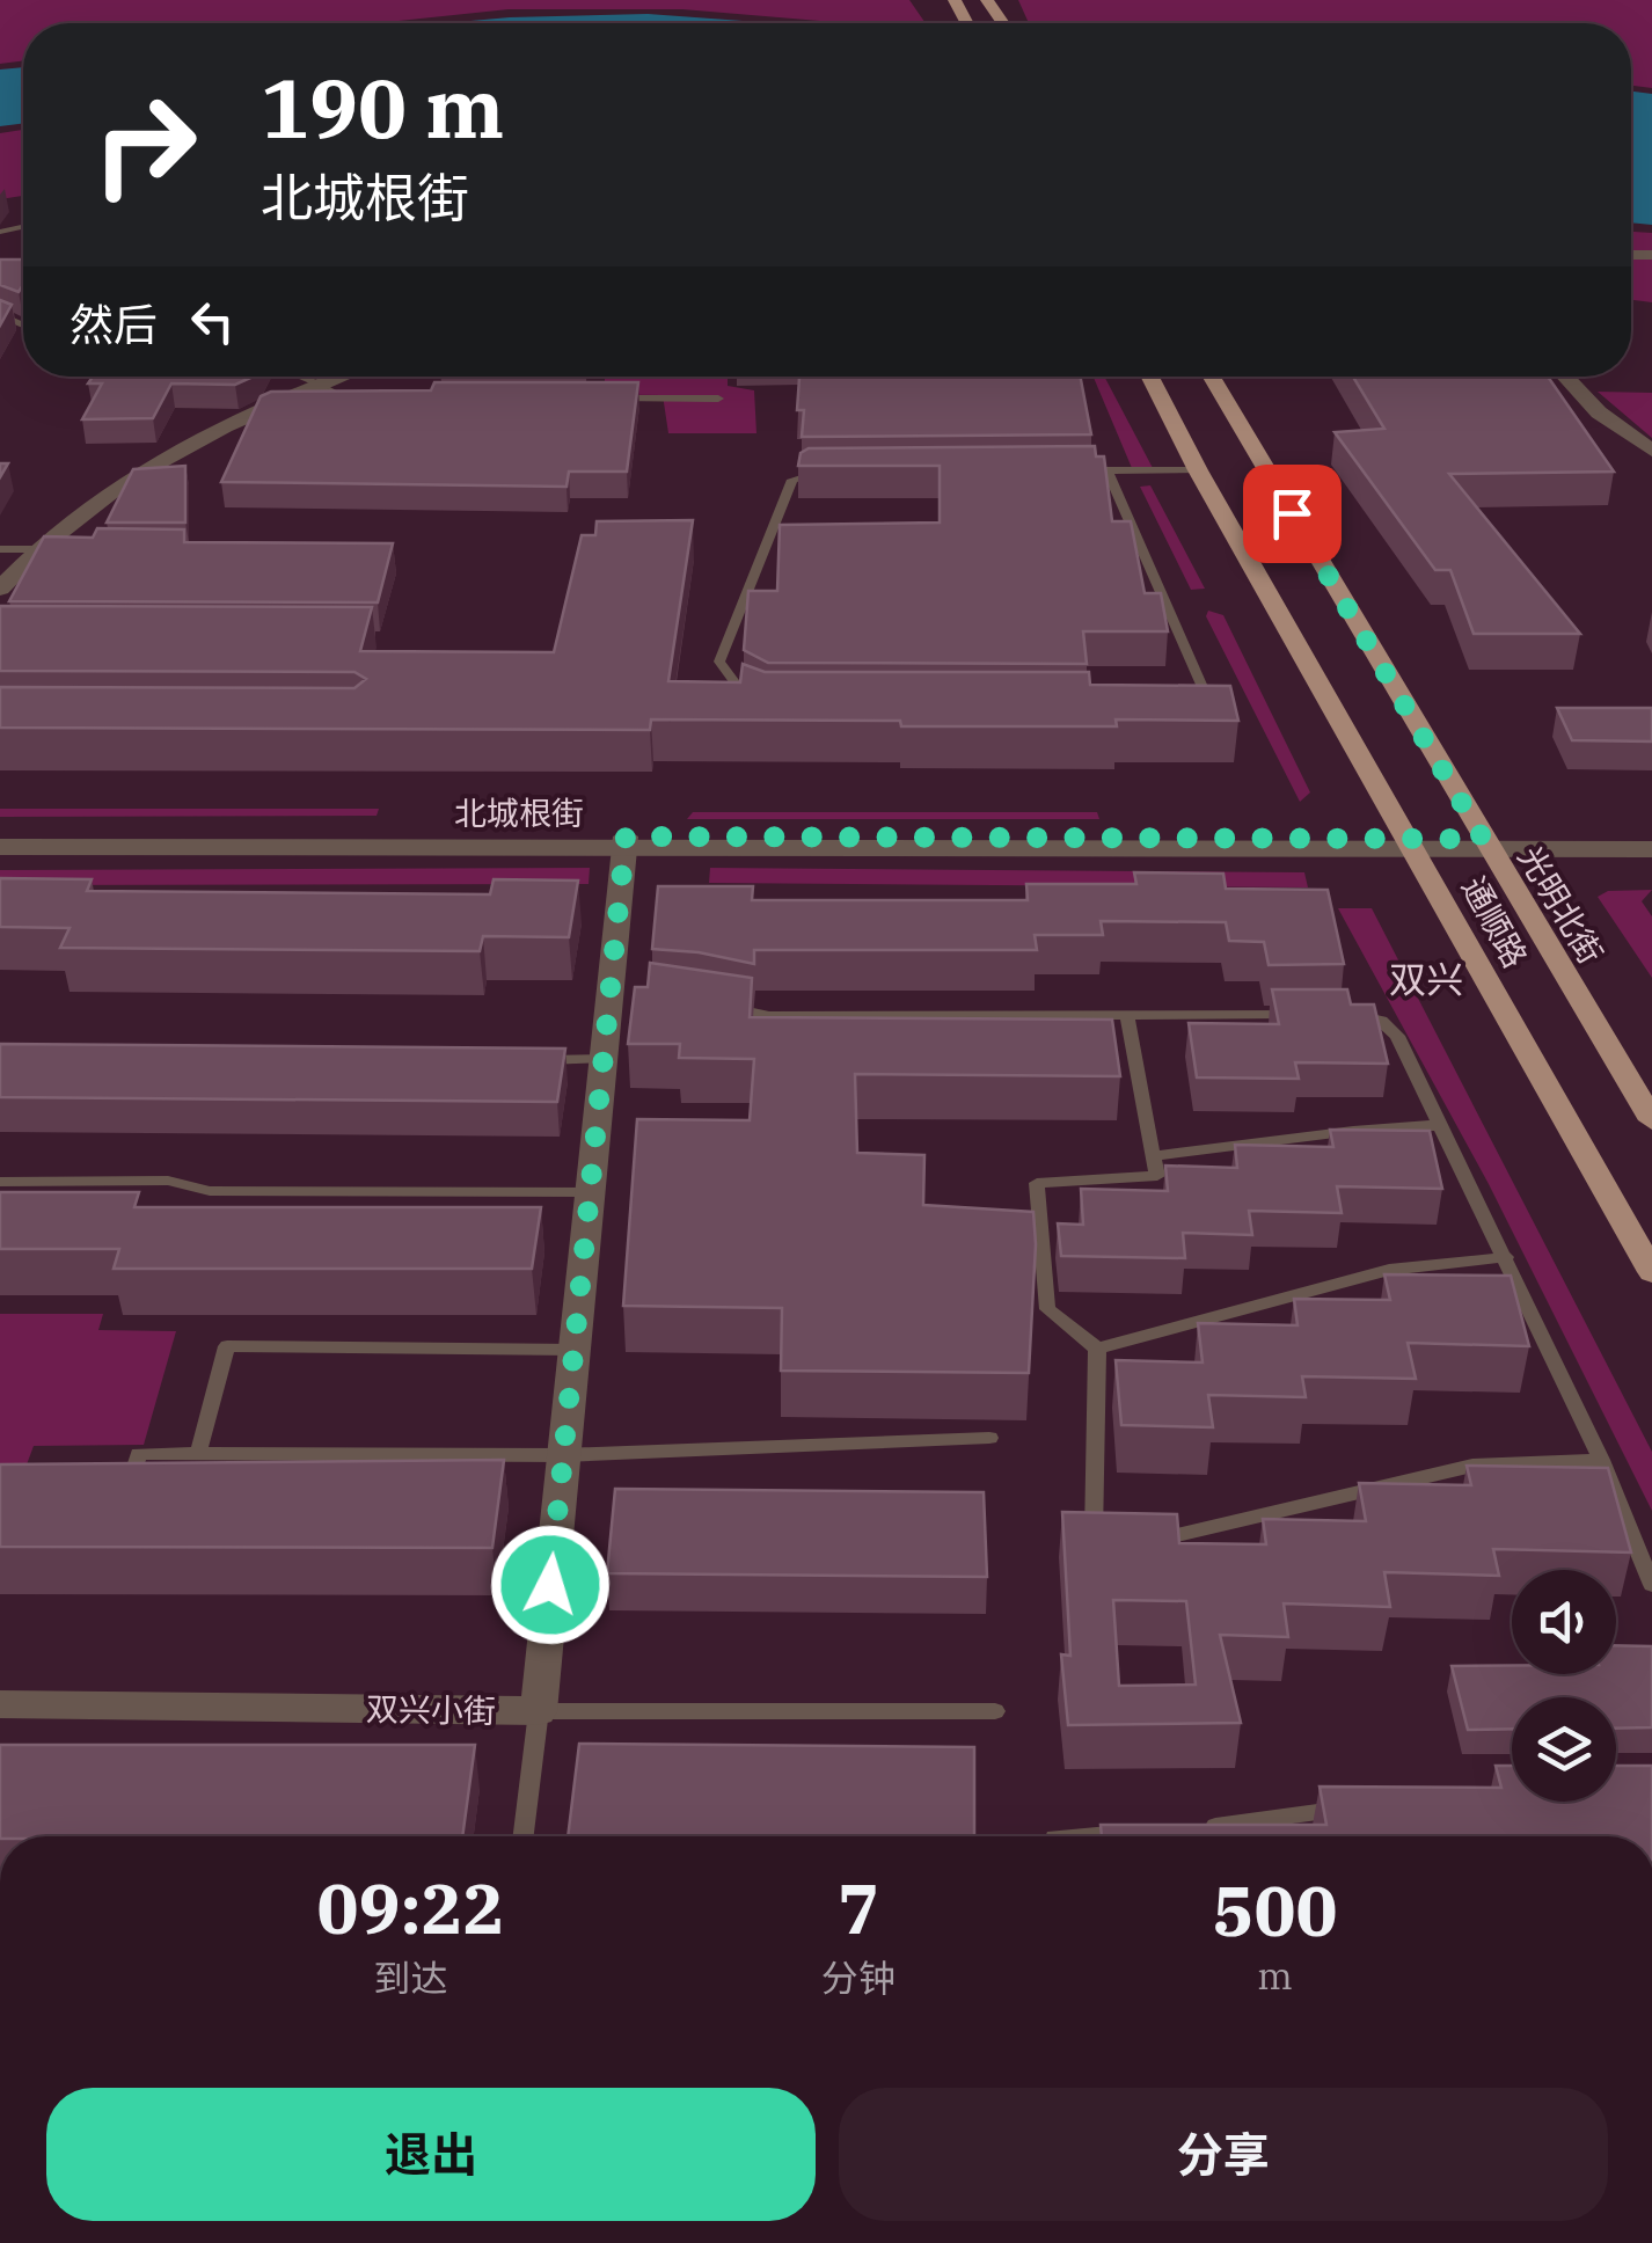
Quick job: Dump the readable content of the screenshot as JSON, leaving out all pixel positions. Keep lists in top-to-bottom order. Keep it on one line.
{"streets":{"main road":["光明北街","通顺路"],"street":["北城根街","双兴小街"]},"crossings":[["北城根街","光明北街"],["北城根街","通顺路"],["北城根街","双兴小街"]],"districts":["双兴"],"page":{"turn":["190 m","北城根街"],"then":"然后","eta":["09:22","到达","7","分钟","500","m"],"buttons":["退出","分享"]}}
